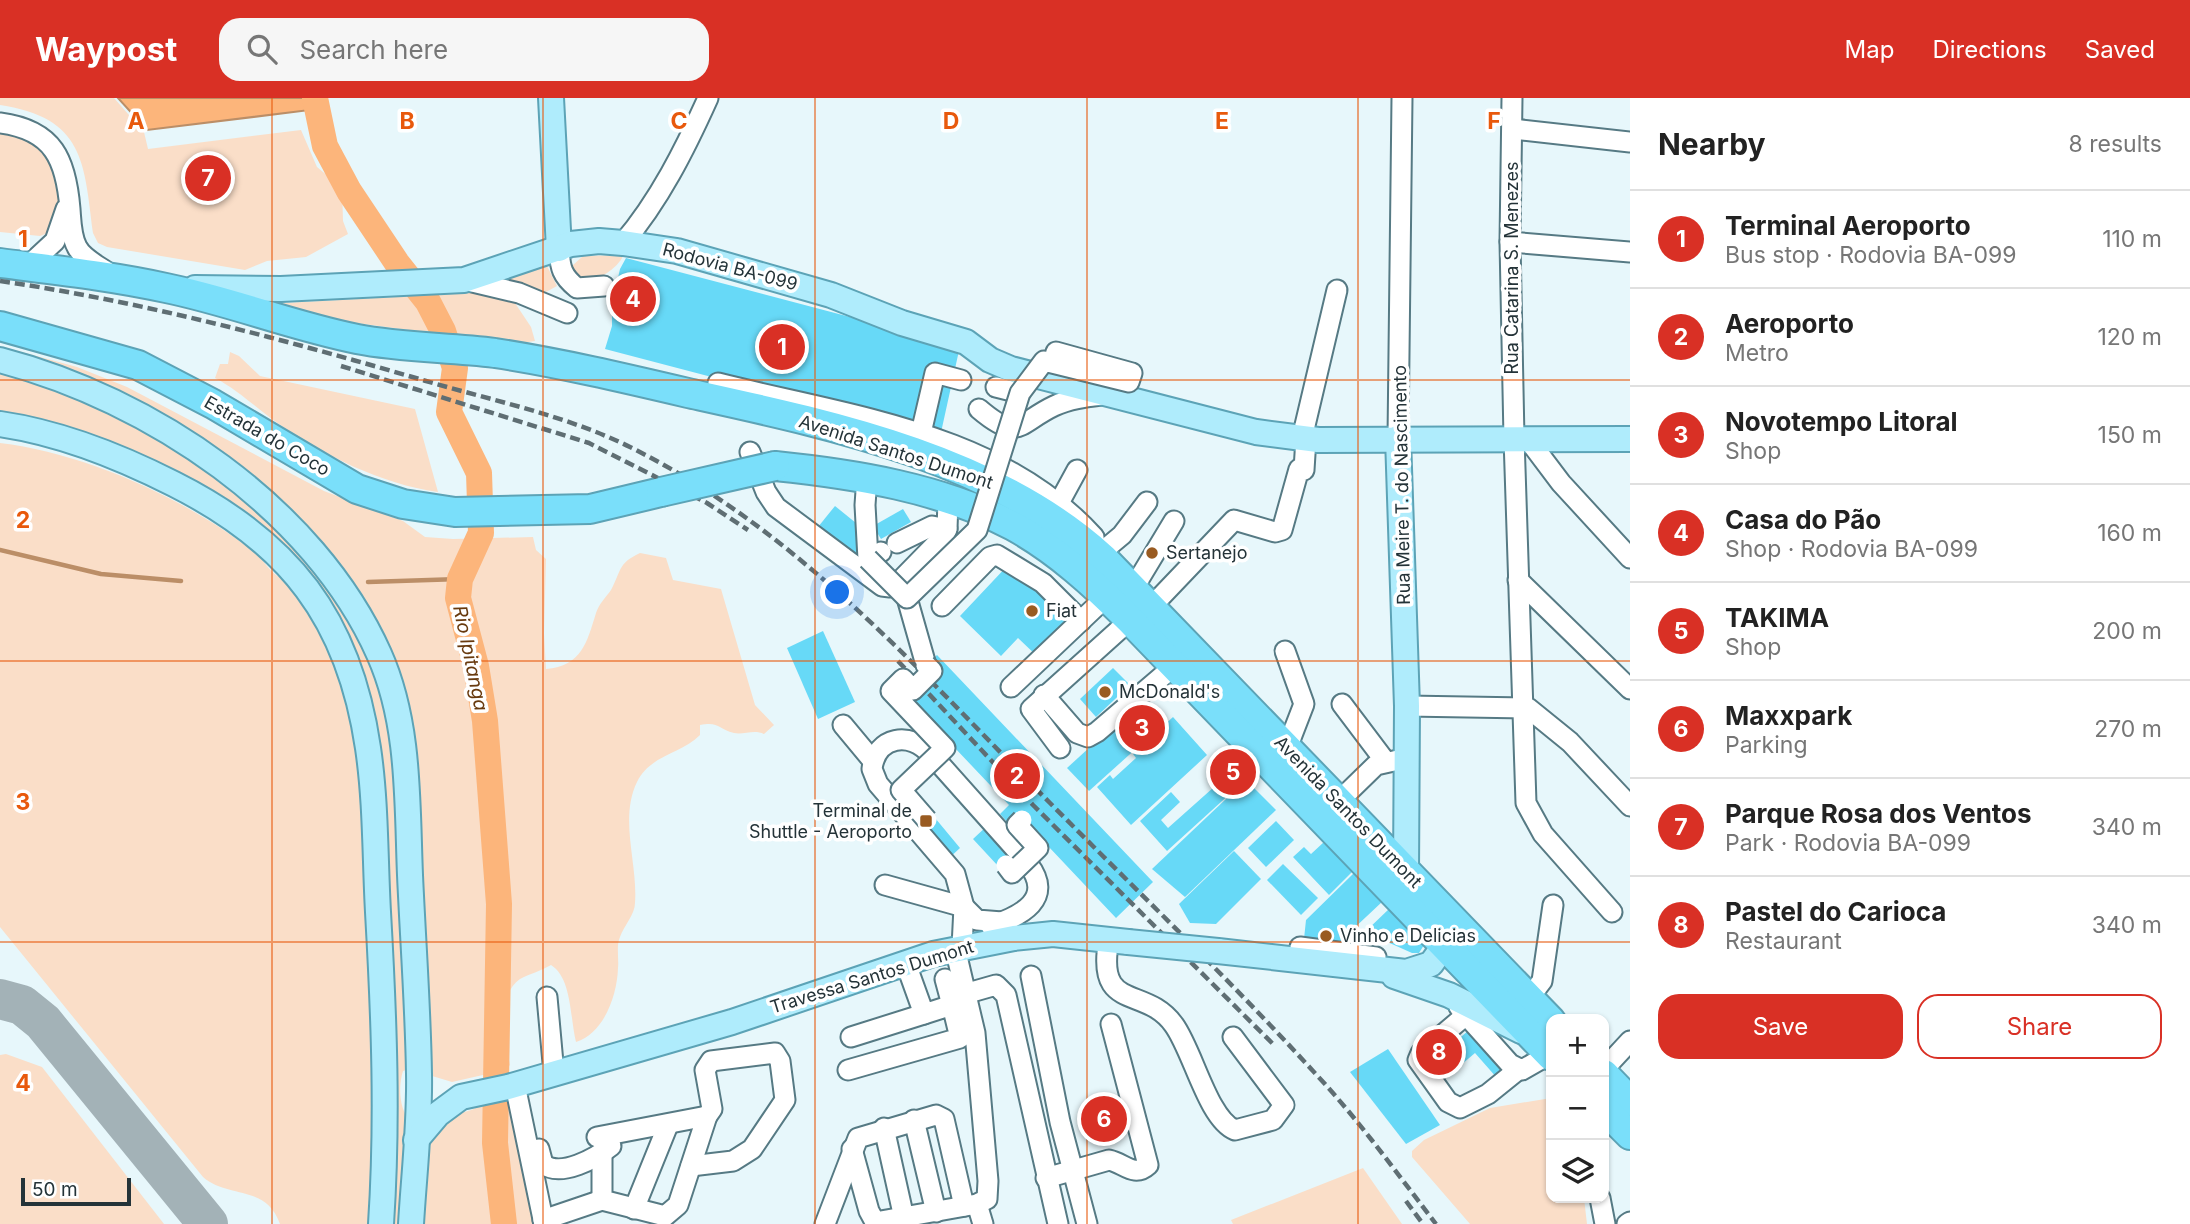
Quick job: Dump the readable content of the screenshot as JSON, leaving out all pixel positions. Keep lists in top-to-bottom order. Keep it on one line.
{"streets":{"highway":["Estrada do Coco","Avenida Santos Dumont"],"main road":["Rodovia BA-099","Rua Meire T. do Nascimento","Travessa Santos Dumont"],"street":["Rua Catarina S. Menezes"]},"crossings":[["Rodovia BA-099","Rua Catarina S. Menezes"],["Rodovia BA-099","Avenida Santos Dumont"],["Rodovia BA-099","Rua Meire T. do Nascimento"],["Estrada do Coco","Avenida Santos Dumont"],["Avenida Santos Dumont","Rua Meire T. do Nascimento"],["Avenida Santos Dumont","Travessa Santos Dumont"]],"water":["Rio Ipitanga"],"places":{"other":["Sertanejo","Fiat","McDonald's","Vinho e Delicias"],"transit":["Terminal de Shuttle - Aeroporto"]},"scale_bar":"50 m","page":{"header":"Waypost","search":"Search here","nav":["Map","Directions","Saved"],"heading":["Nearby","8 results"],"pins":["7","4","1","3","5","2","8","6"],"list":[{"mark":"1","name":"Terminal Aeroporto","note":"Bus stop · Rodovia BA-099","value":"110 m"},{"mark":"2","name":"Aeroporto","note":"Metro","value":"120 m"},{"mark":"3","name":"Novotempo Litoral","note":"Shop","value":"150 m"},{"mark":"4","name":"Casa do Pão","note":"Shop · Rodovia BA-099","value":"160 m"},{"mark":"5","name":"TAKIMA","note":"Shop","value":"200 m"},{"mark":"6","name":"Maxxpark","note":"Parking","value":"270 m"},{"mark":"7","name":"Parque Rosa dos Ventos","note":"Park · Rodovia BA-099","value":"340 m"},{"mark":"8","name":"Pastel do Carioca","note":"Restaurant","value":"340 m"}],"buttons":["Save","Share"],"map_buttons":["+","−"],"scale":"50 m"},"grid":{"columns":["A","B","C","D","E","F"],"rows":["1","2","3","4"]}}
